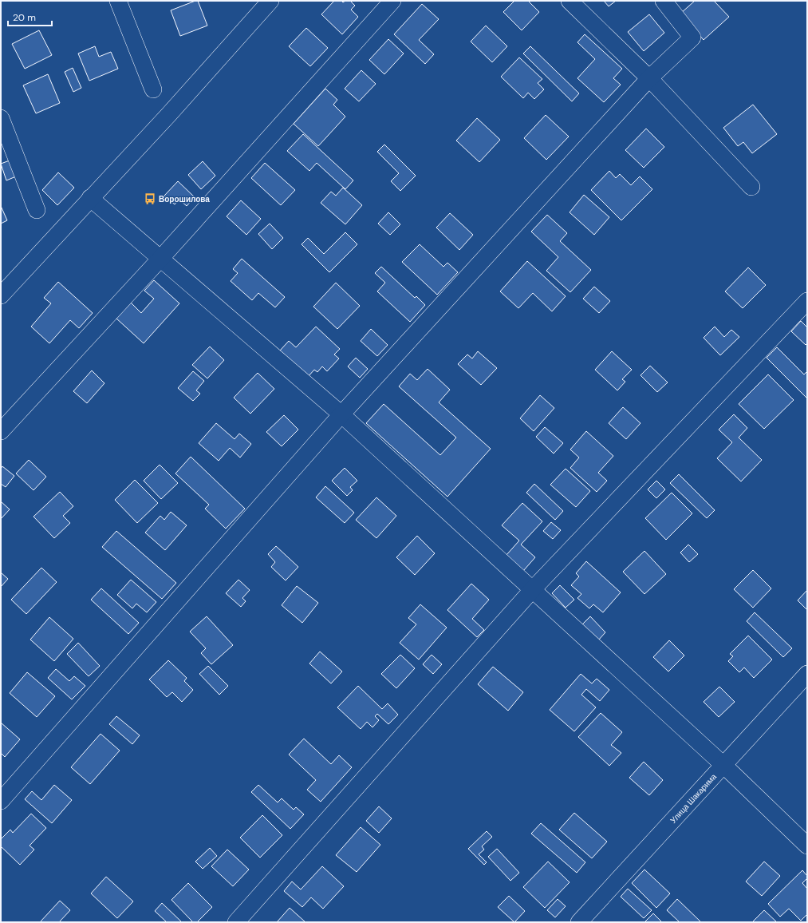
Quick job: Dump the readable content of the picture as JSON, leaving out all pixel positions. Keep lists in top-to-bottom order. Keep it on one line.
{"streets":{"street":["Улица Шакарима"]},"places":{"bus stop":["Ворошилова"]},"scale_bar":"20 m"}
